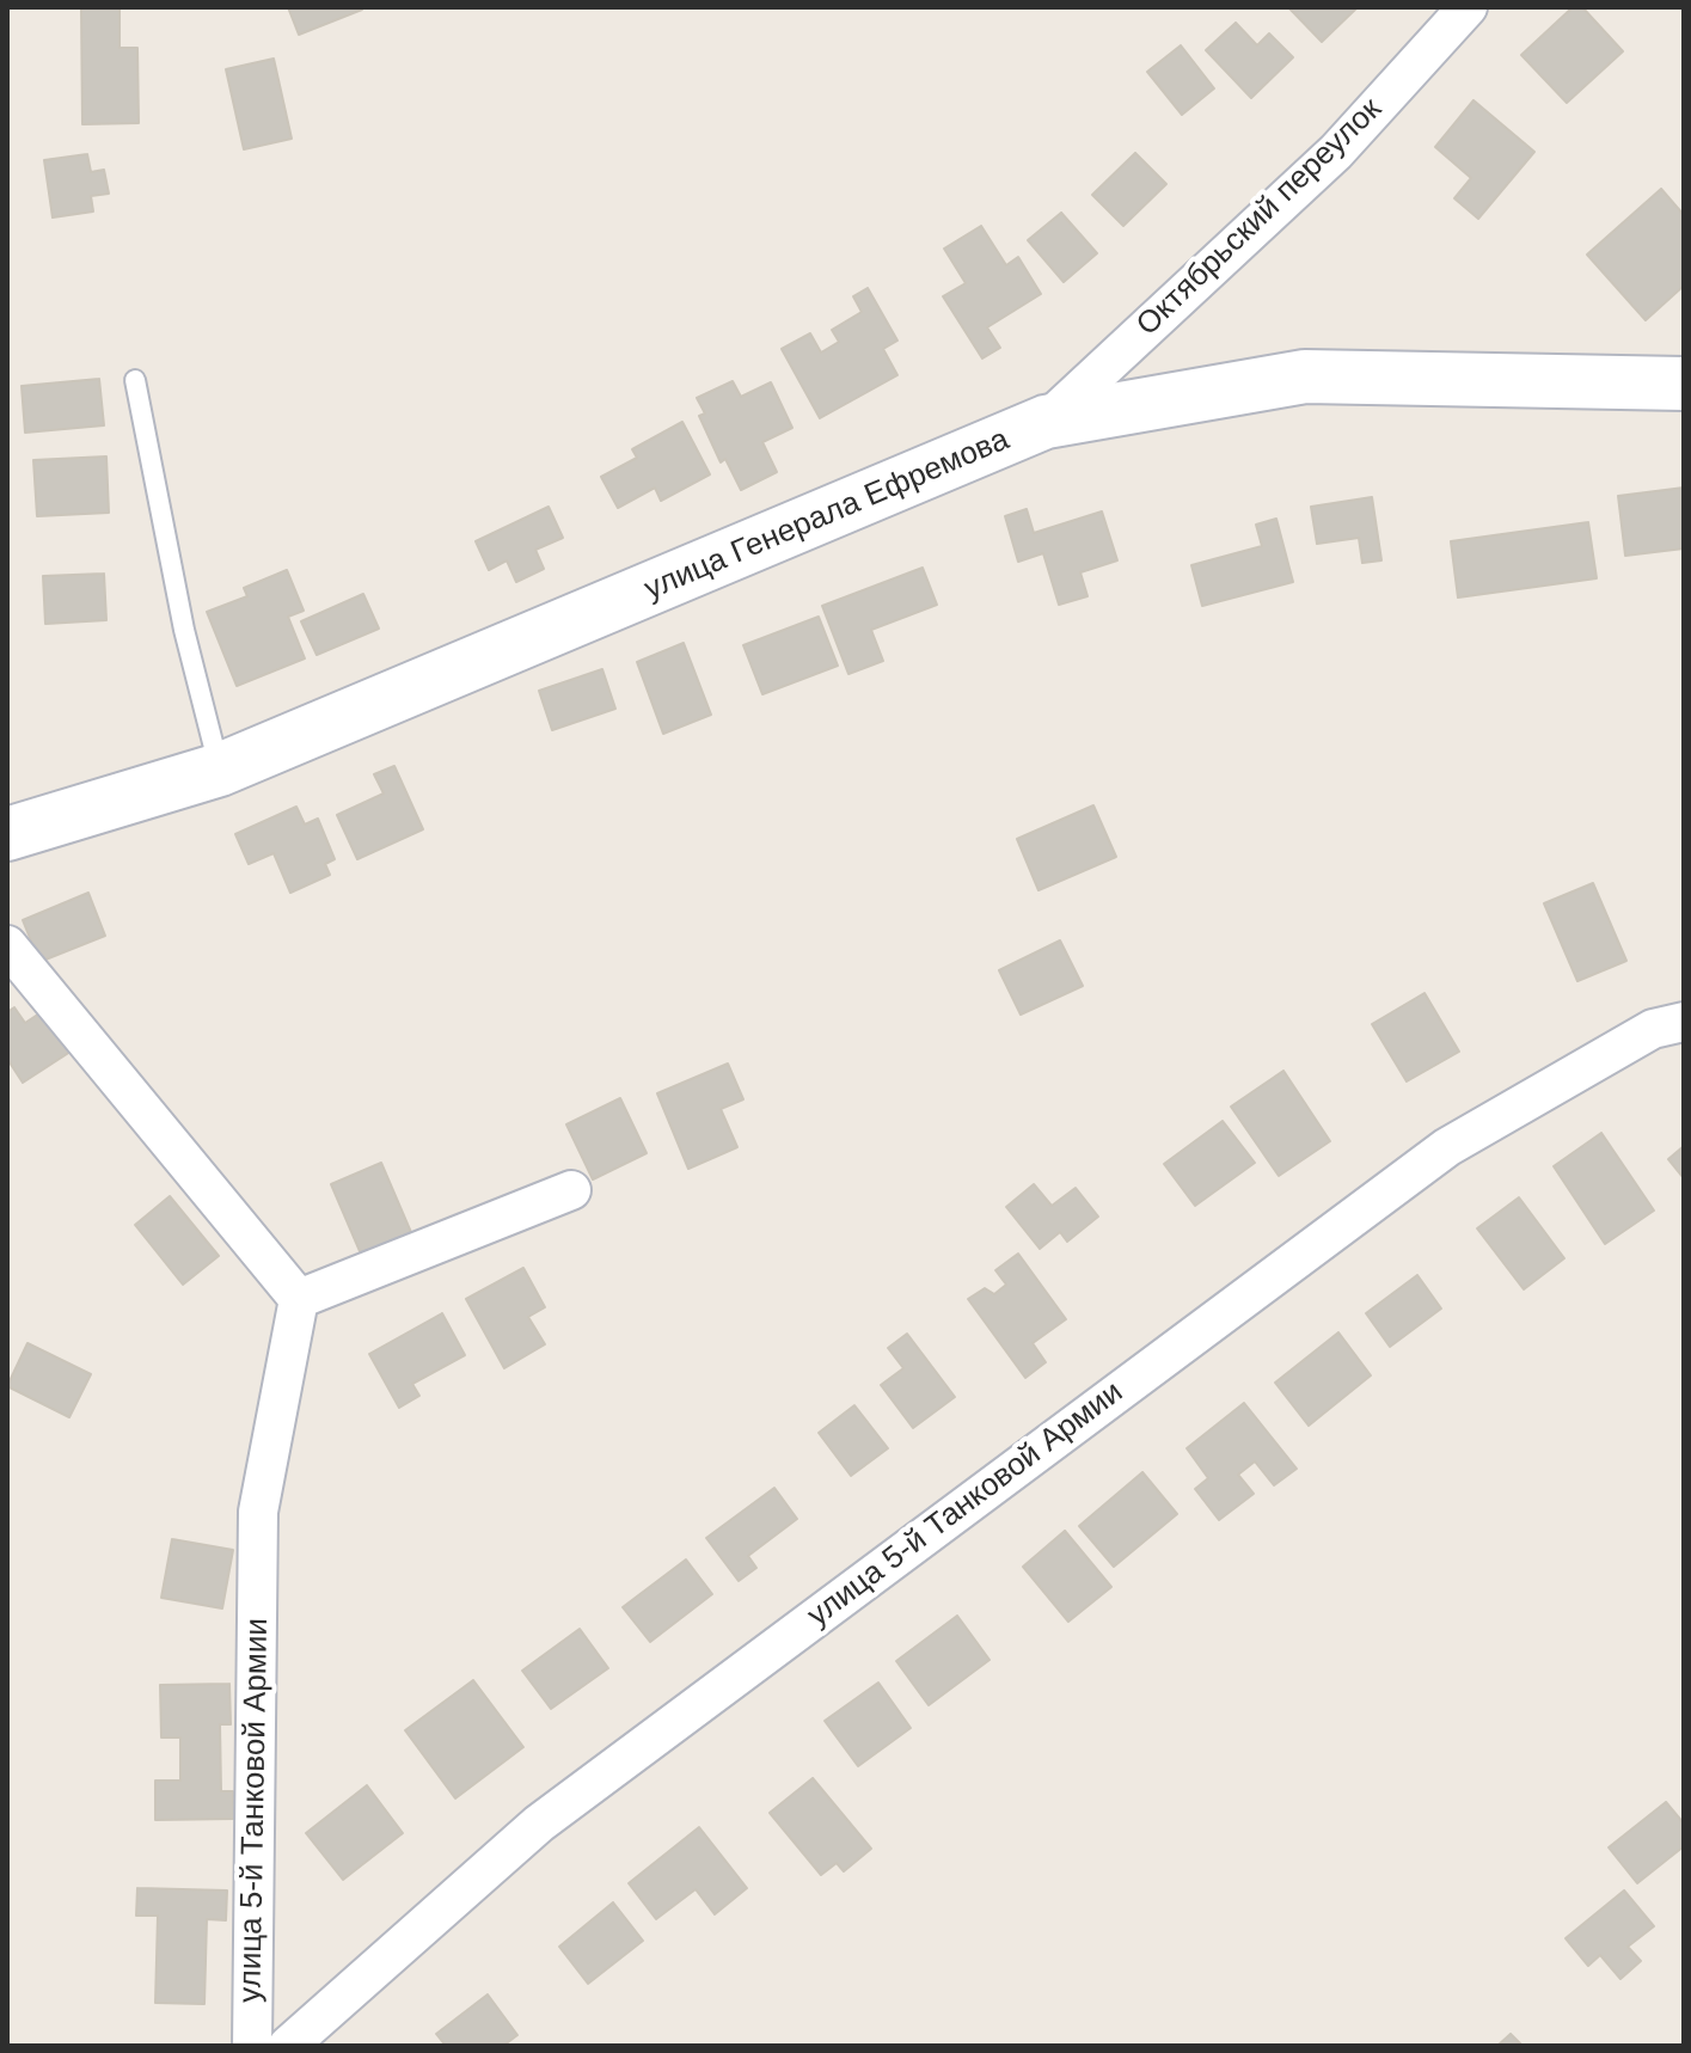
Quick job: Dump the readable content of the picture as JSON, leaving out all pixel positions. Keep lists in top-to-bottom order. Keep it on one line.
{"streets":{"street":["Октябрьский переулок","улица Генерала Ефремова","улица 5-й Танковой Армии"]},"crossings":[["Октябрьский переулок","улица Генерала Ефремова"]]}
